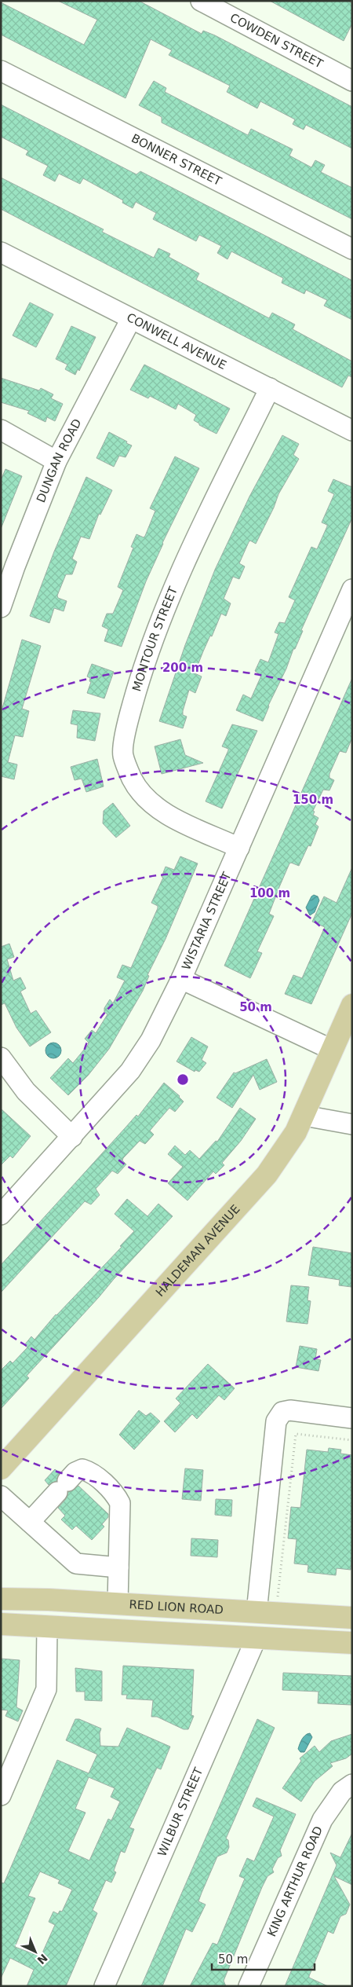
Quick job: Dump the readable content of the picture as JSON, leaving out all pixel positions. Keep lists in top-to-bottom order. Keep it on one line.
{"streets":{"main road":["HALDEMAN AVENUE","RED LION ROAD"],"street":["COWDEN STREET","BONNER STREET","CONWELL AVENUE","DUNGAN ROAD","MONTOUR STREET","WISTARIA STREET","WILBUR STREET","KING ARTHUR ROAD"]},"crossings":[["CONWELL AVENUE","DUNGAN ROAD"],["CONWELL AVENUE","MONTOUR STREET"],["MONTOUR STREET","WISTARIA STREET"]],"scale_bar":"50 m","north":"bottom right","rings":["200 m","150 m","100 m","50 m"]}
